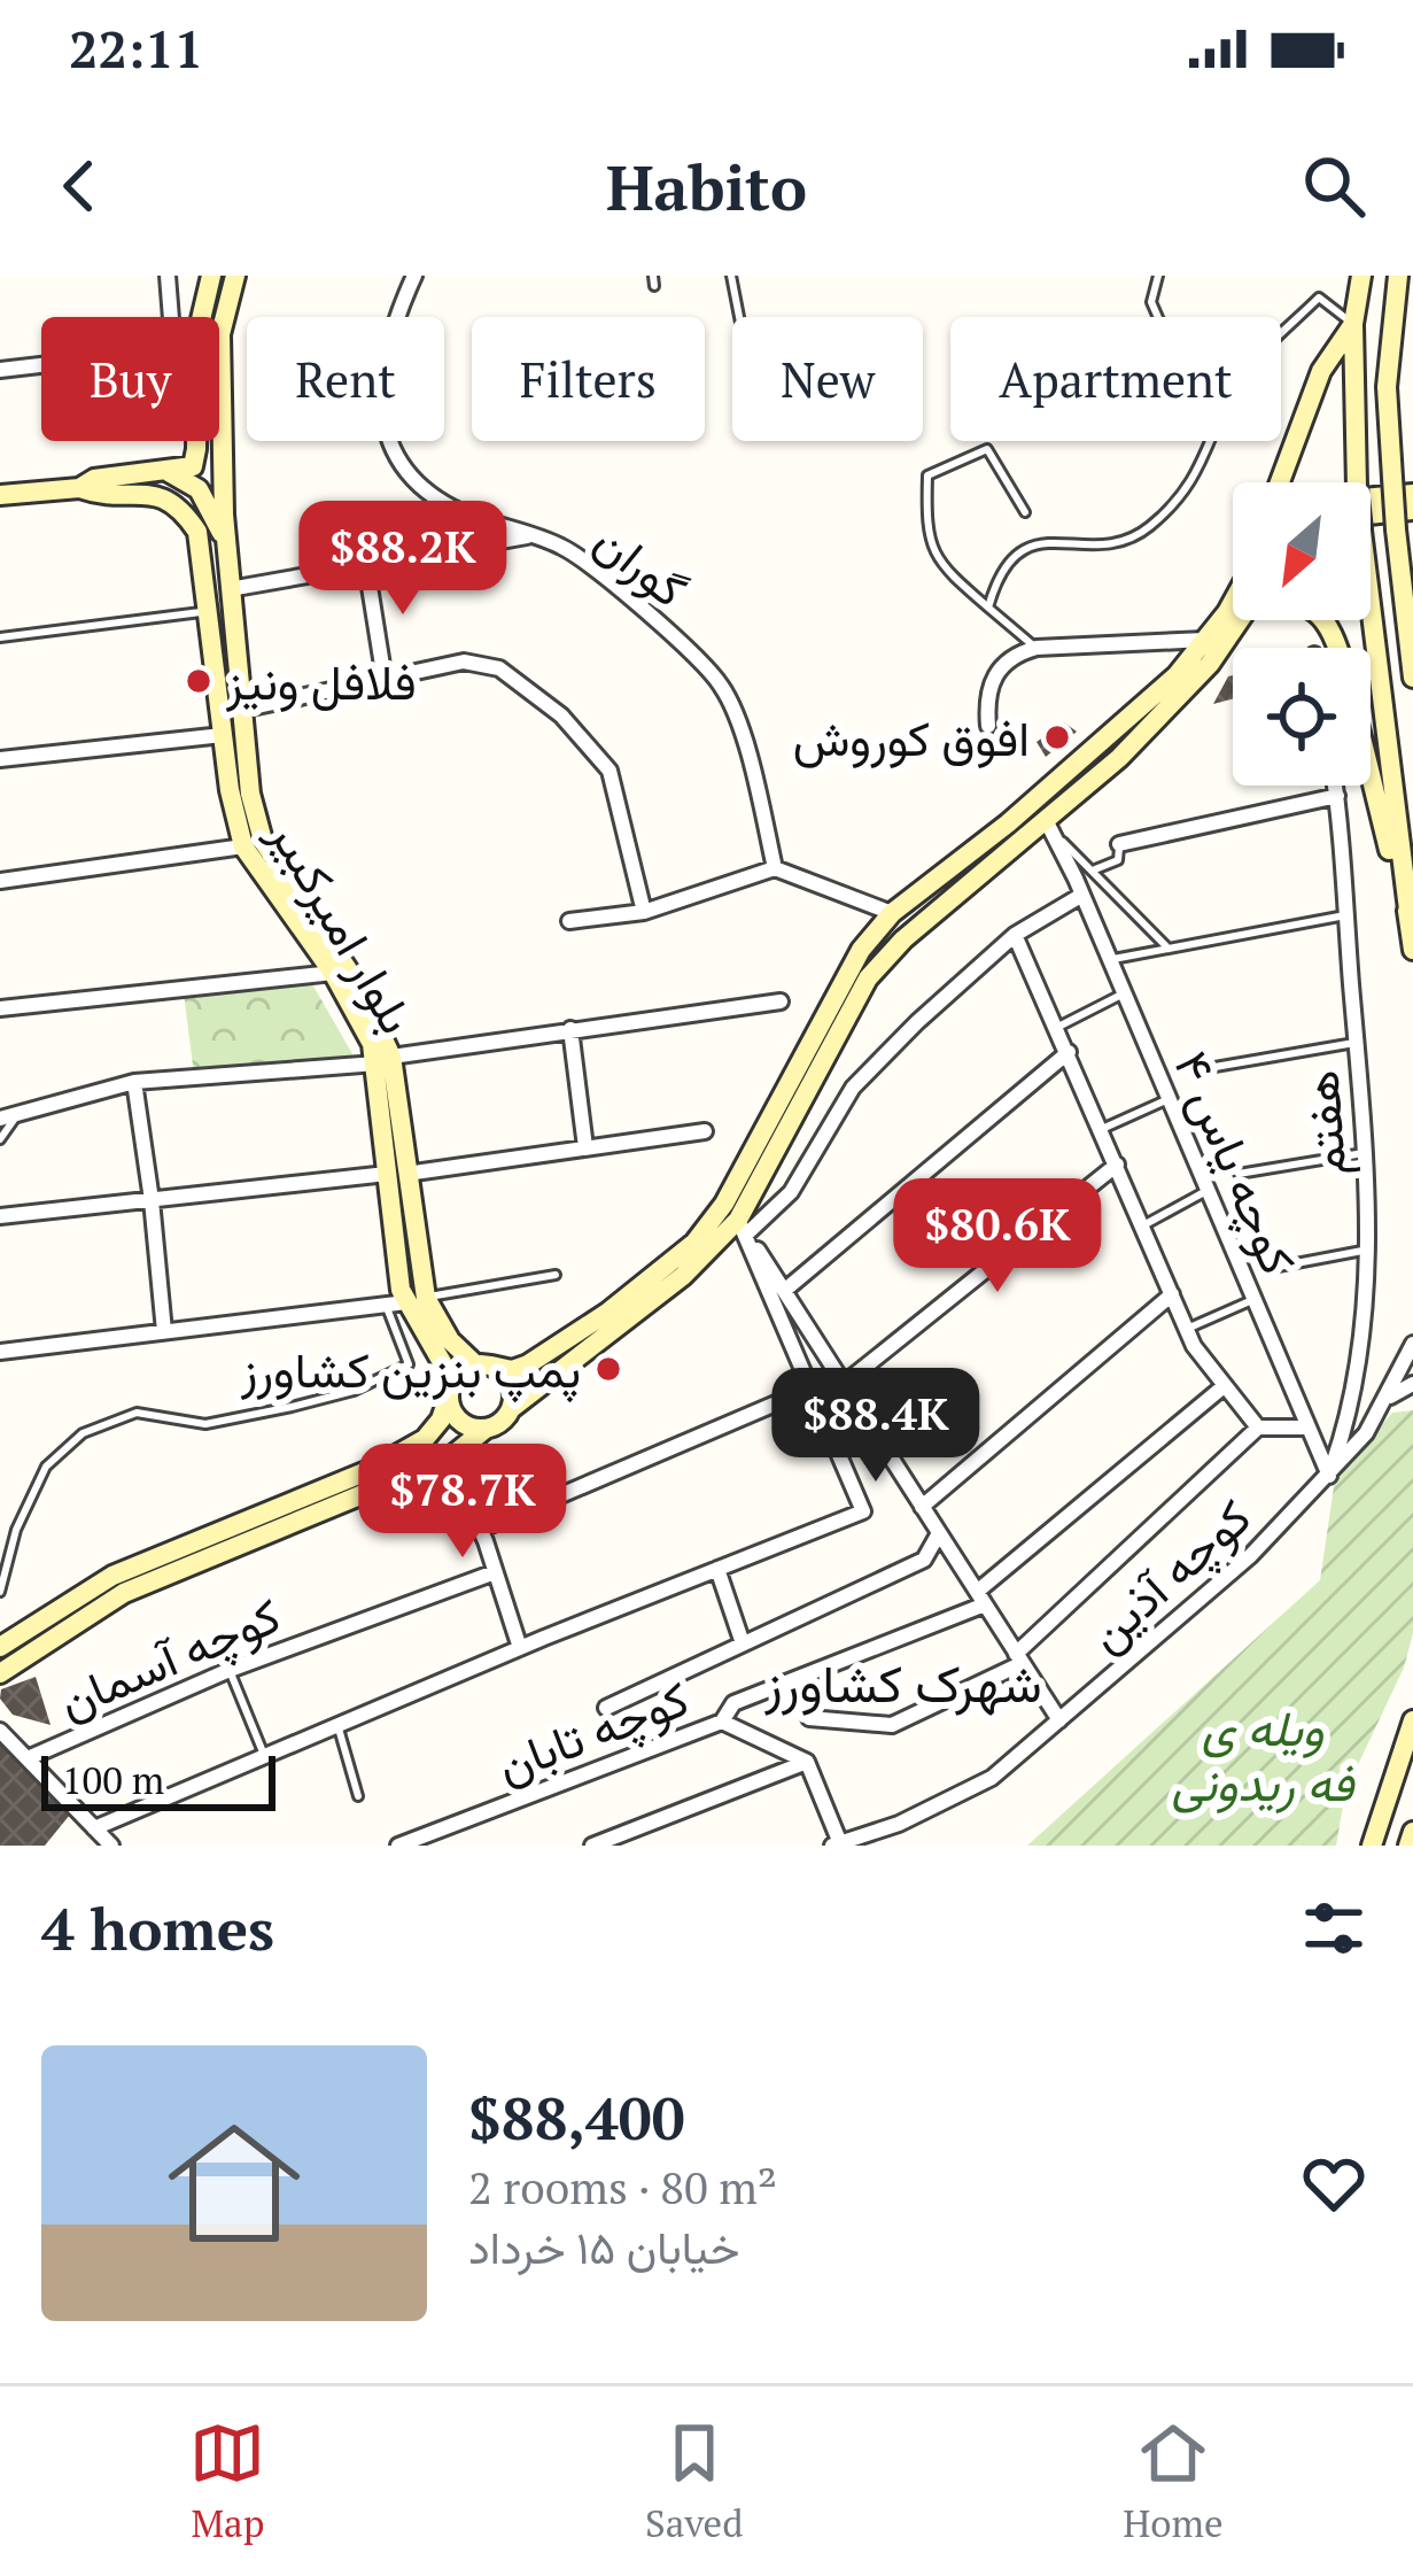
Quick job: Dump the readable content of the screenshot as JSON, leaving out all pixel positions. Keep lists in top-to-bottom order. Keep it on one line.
{"streets":{"street":["گوران","بلوار امیرکبیر","هفتم","کوچه یاس ۴","کوچه آذین","کوچه آسمان","کوچه تابان"]},"crossings":[["هفتم","کوچه یاس ۴"],["هفتم","کوچه آذین"],["کوچه یاس ۴","کوچه آذین"]],"districts":["شهرک کشاورز"],"parks":["ویله ی فه ریدونی"],"places":["فلافل ونیز","افوق کوروش","پمپ بنزین کشاورز"],"scale_bar":"100 m","north":"bottom left","page":{"status":"22:11","header":"Habito","chip":["Buy","Rent","Filters","New","Apartment"],"price":["$88.2K","$80.6K","$88.4K","$78.7K"],"scale":"100 m","heading":"4 homes","list":[{"name":"$88,400","note":"2 rooms · 80 m² · خیابان ۱۵ خرداد"}],"tabs":["Map","Saved","Home"]}}
